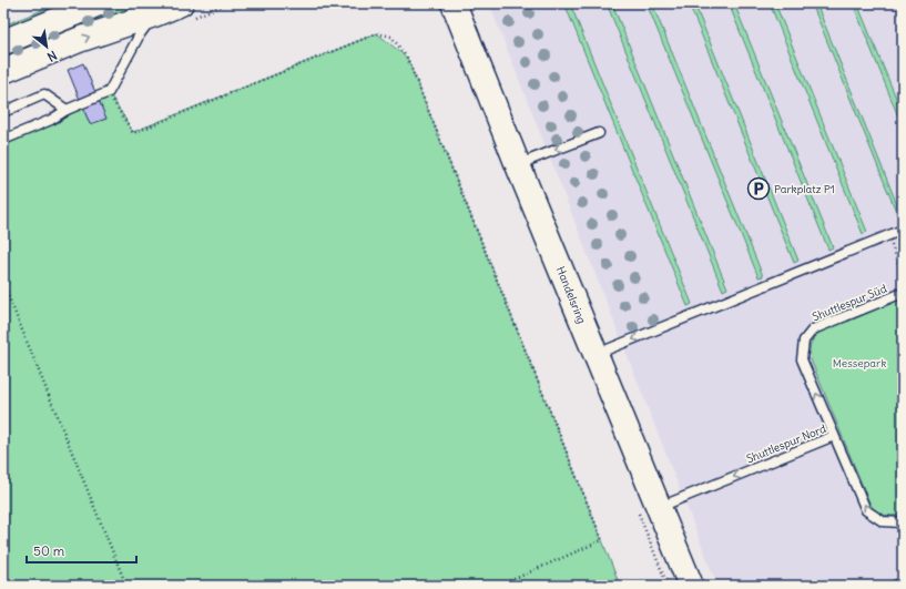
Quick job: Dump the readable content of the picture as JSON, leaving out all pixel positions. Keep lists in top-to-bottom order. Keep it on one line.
{"streets":{"main road":["Handelsring"],"lane":["Shuttlespur Süd","Shuttlespur Nord"]},"crossings":[["Handelsring","Shuttlespur Nord"],["Shuttlespur Süd","Shuttlespur Nord"]],"parks":["Messepark"],"places":{"parking":["Parkplatz P1"]},"scale_bar":"50 m","north":"bottom right"}
